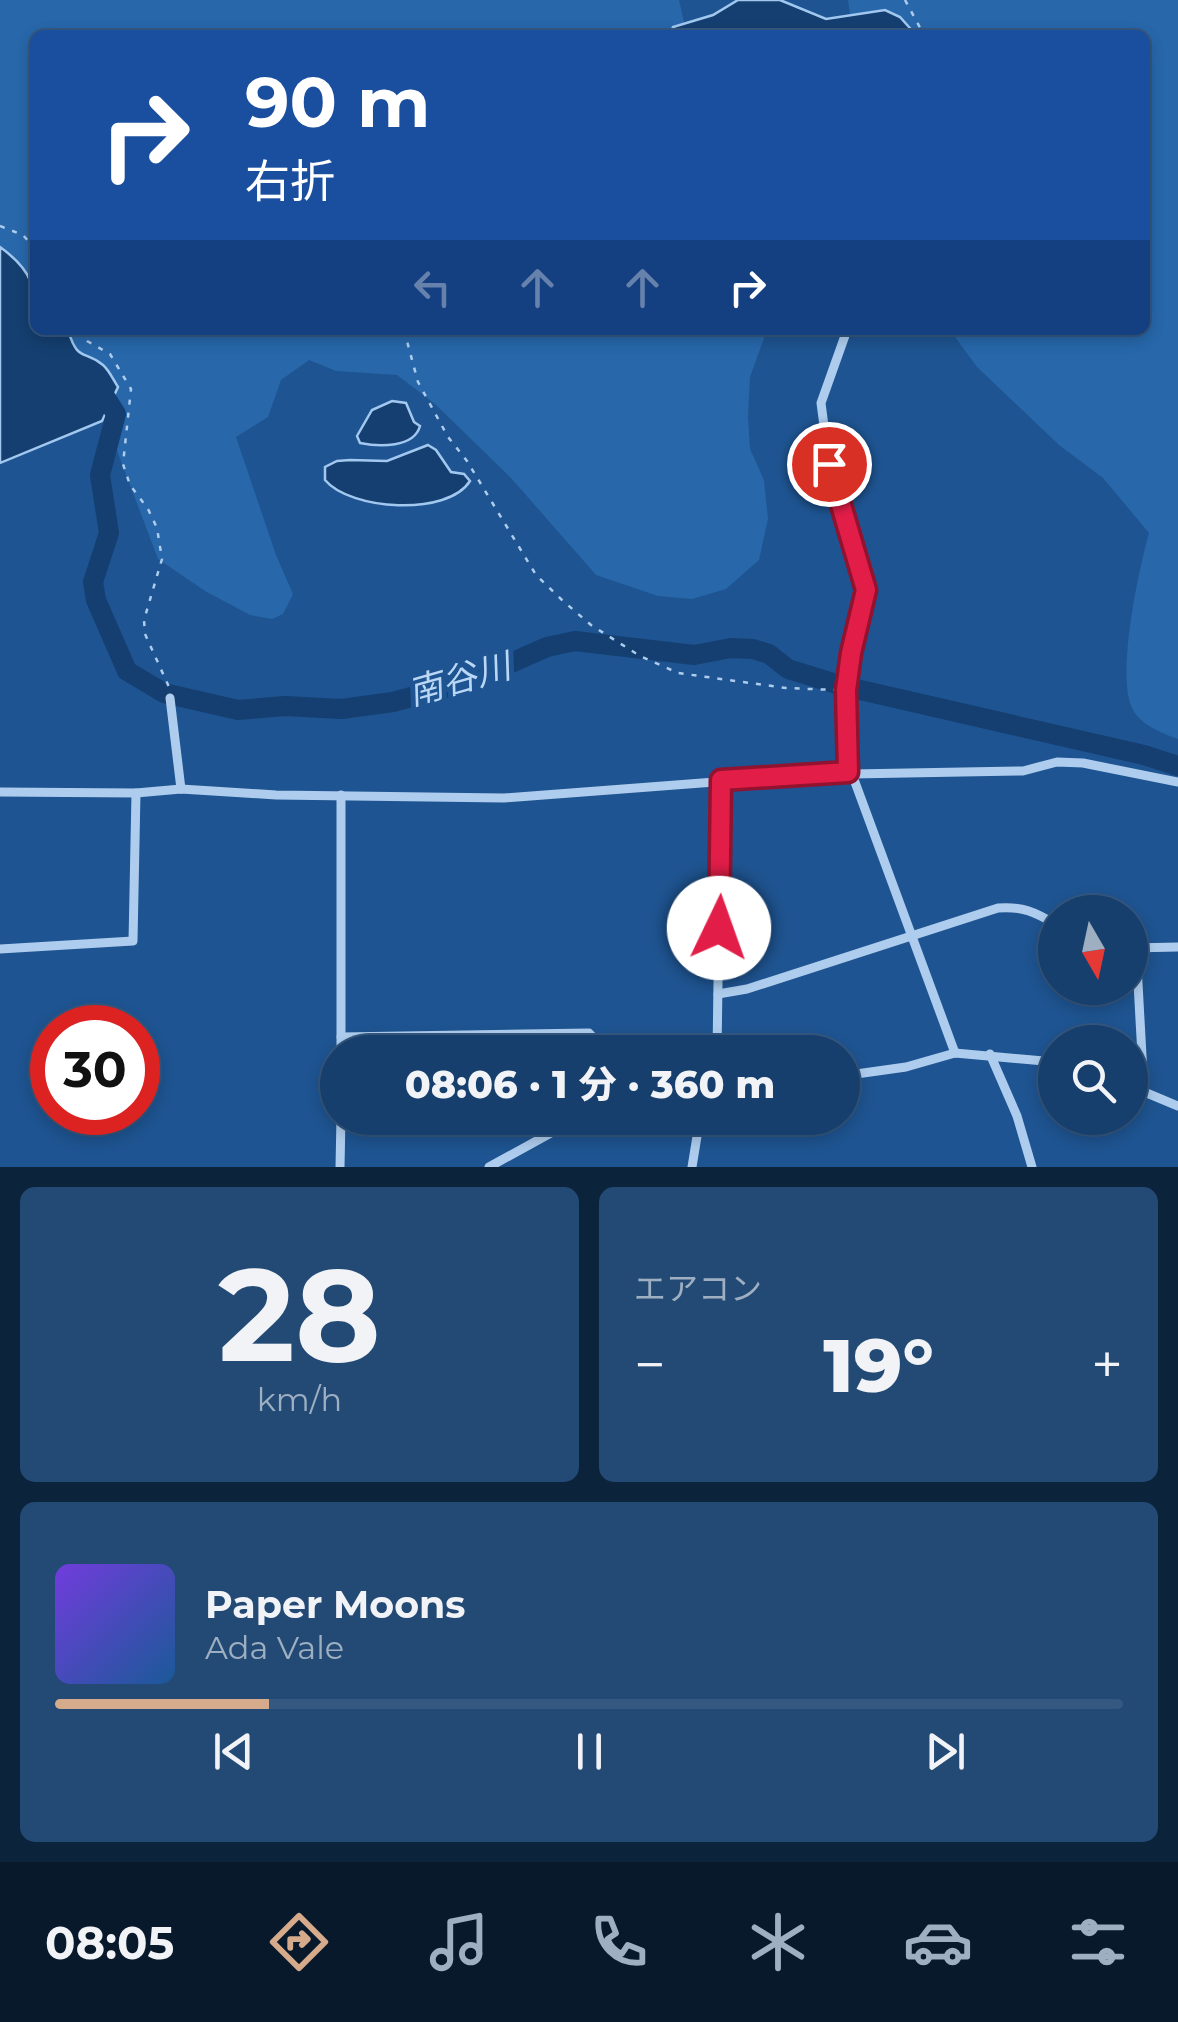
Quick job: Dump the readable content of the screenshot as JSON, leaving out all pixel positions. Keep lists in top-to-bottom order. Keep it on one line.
{"water":["南谷川"],"north":"bottom","page":{"turn":["90 m","右折"],"limit":"30","trip":"08:06 · 1 分 · 360 m","tile":[["28","km/h"],"エアコン"],"heat":["−","19°","+"],"song":["Paper Moons","Ada Vale"],"tabs":"08:05"}}
